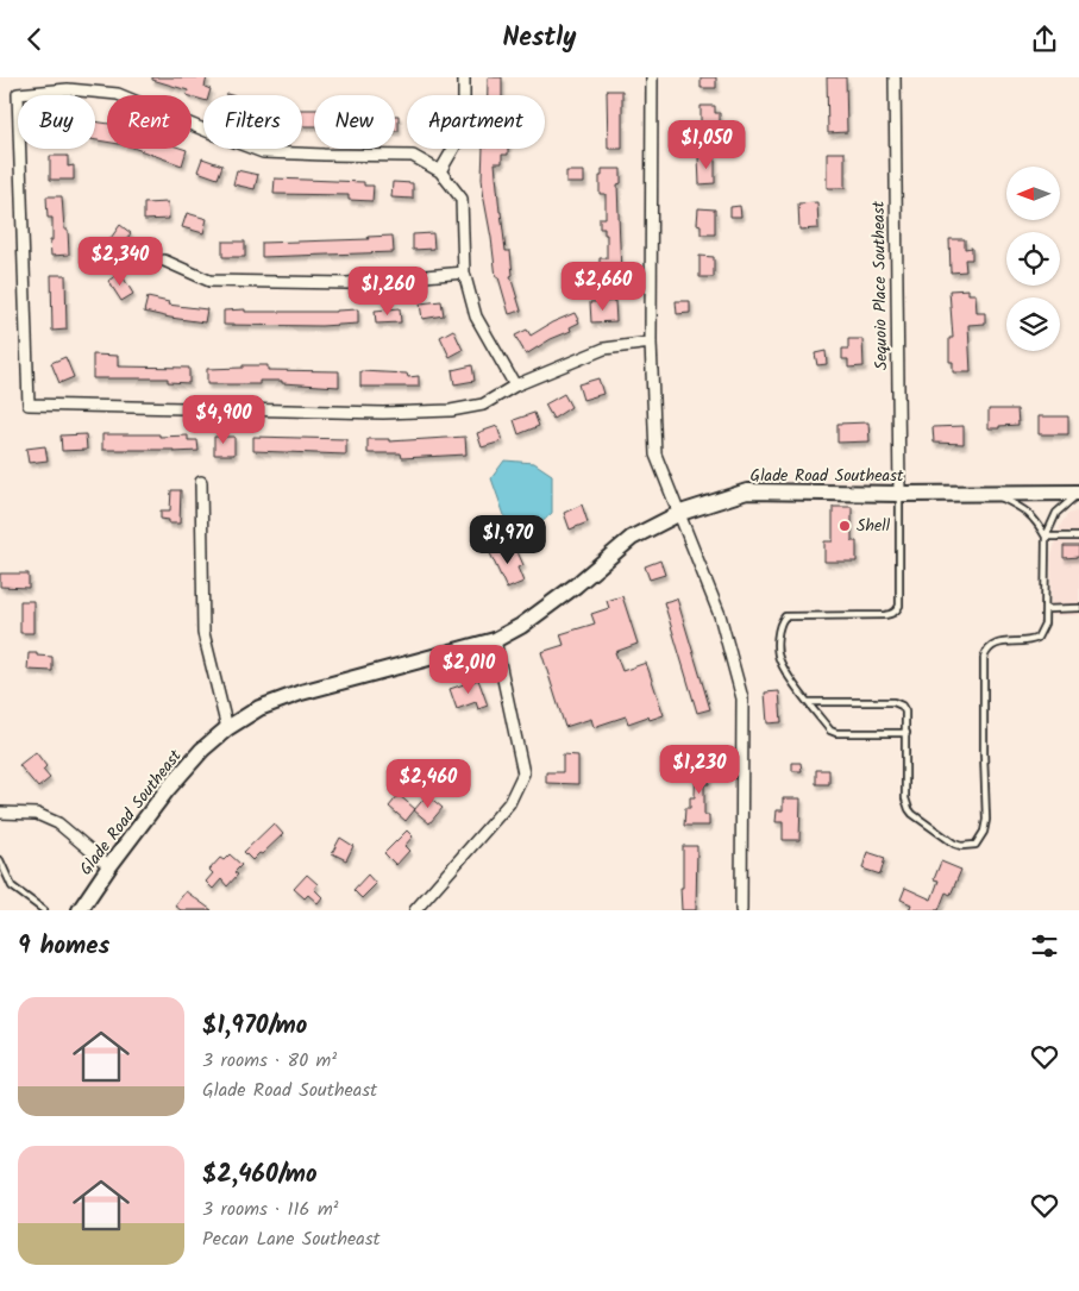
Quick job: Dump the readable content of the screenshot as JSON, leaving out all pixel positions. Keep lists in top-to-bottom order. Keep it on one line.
{"streets":{"street":["Sequoio Place Southeast","Glade Road Southeast"]},"crossings":[["Sequoio Place Southeast","Glade Road Southeast"]],"places":["Shell"],"north":"left","page":{"header":"Nestly","chip":["Buy","Rent","Filters","New","Apartment"],"price":["$1,050","$2,340","$2,660","$1,260","$4,900","$1,970","$2,010","$1,230","$2,460"],"heading":"9 homes","list":[{"name":"$1,970/mo","note":"3 rooms · 80 m² · Glade Road Southeast"},{"name":"$2,460/mo","note":"3 rooms · 116 m² · Pecan Lane Southeast"}]}}
